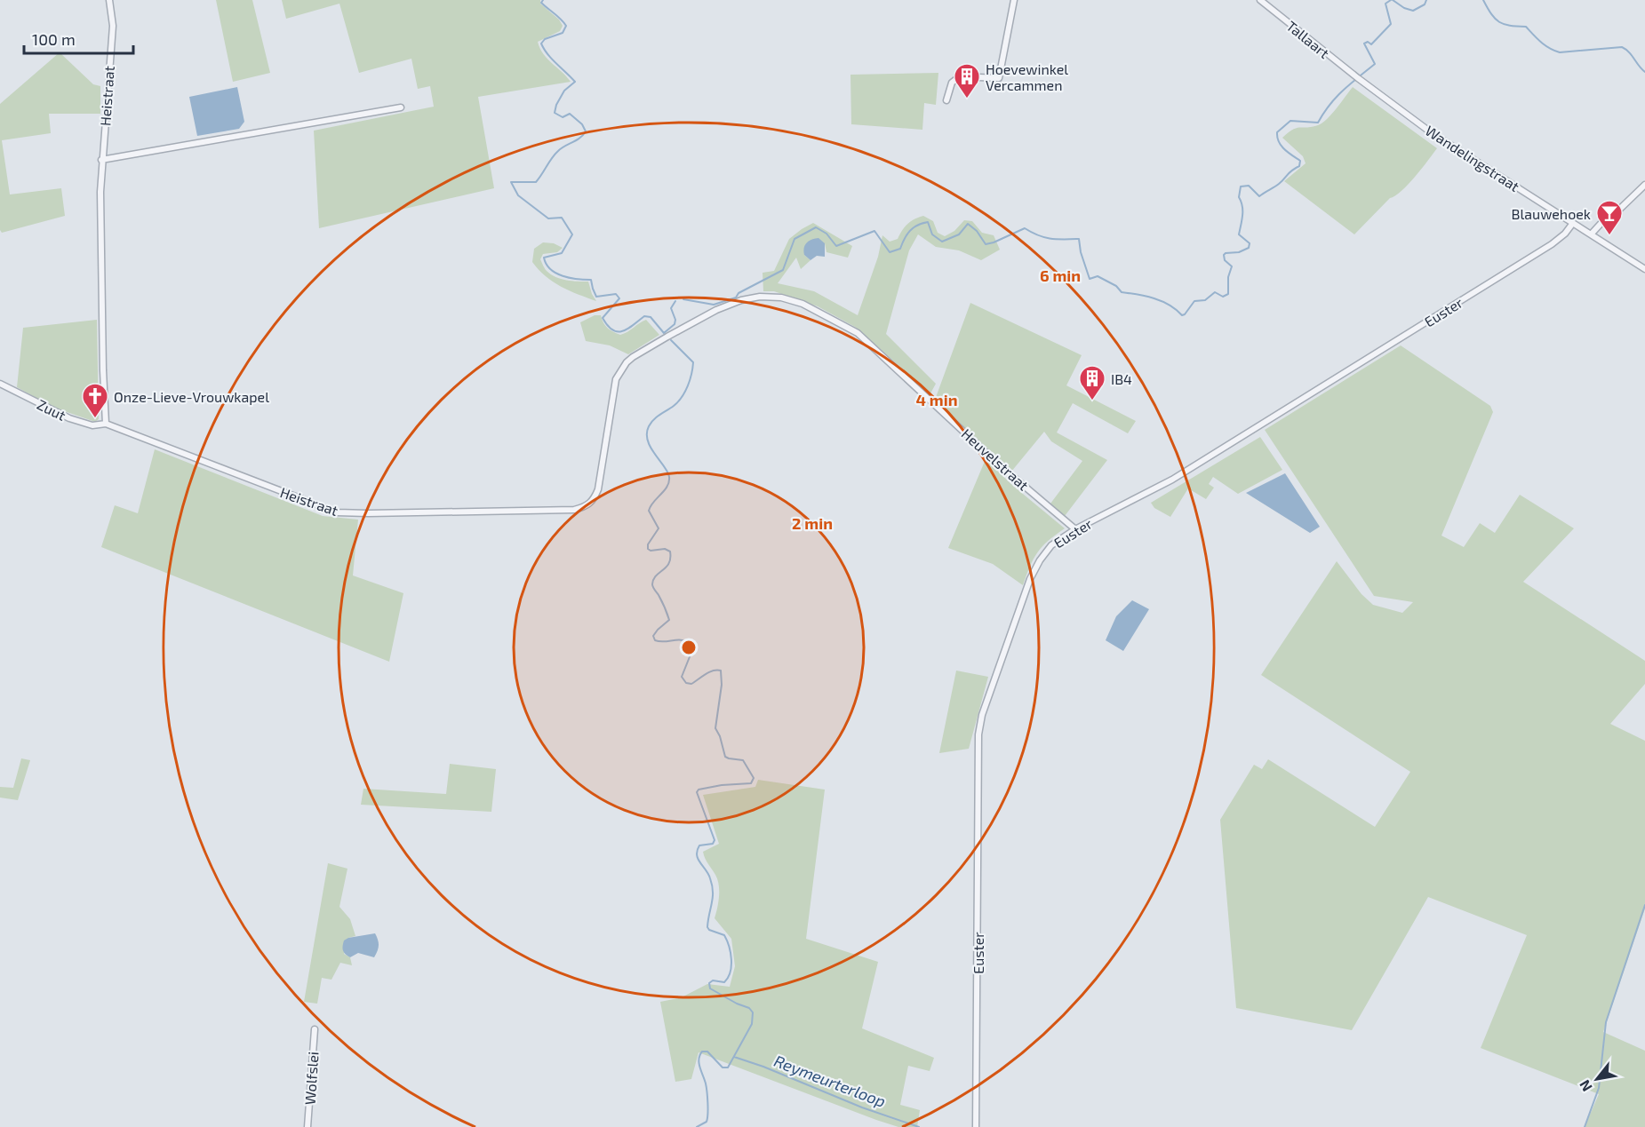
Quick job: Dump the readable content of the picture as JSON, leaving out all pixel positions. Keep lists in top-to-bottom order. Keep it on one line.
{"streets":{"street":["Tallaart","Heistraat","Wandelingstraat","Euster","Zuut","Heuvelstraat","Wolfslei"]},"crossings":[["Tallaart","Wandelingstraat"],["Heistraat","Zuut"],["Heistraat","Heuvelstraat"],["Wandelingstraat","Euster"],["Euster","Heuvelstraat"]],"water":["Reymeurterloop"],"places":{"building":["Hoevewinkel Vercammen","IB4"],"bar":["Blauwehoek"],"church":["Onze-Lieve-Vrouwkapel"]},"scale_bar":"100 m","north":"bottom left","rings":["6 min","4 min","2 min"]}
